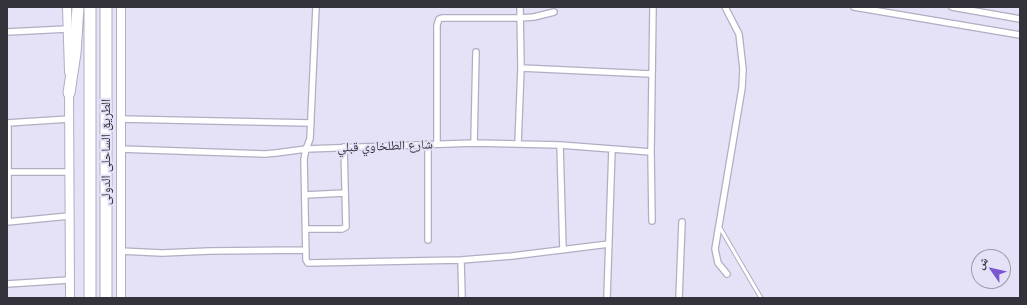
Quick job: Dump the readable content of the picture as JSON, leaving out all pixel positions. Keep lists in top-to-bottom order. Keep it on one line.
{"streets":{"highway":["الطريق الساحلى الدولى"],"street":["شارع الطلخاوي قبلي"]},"north":"top left"}
